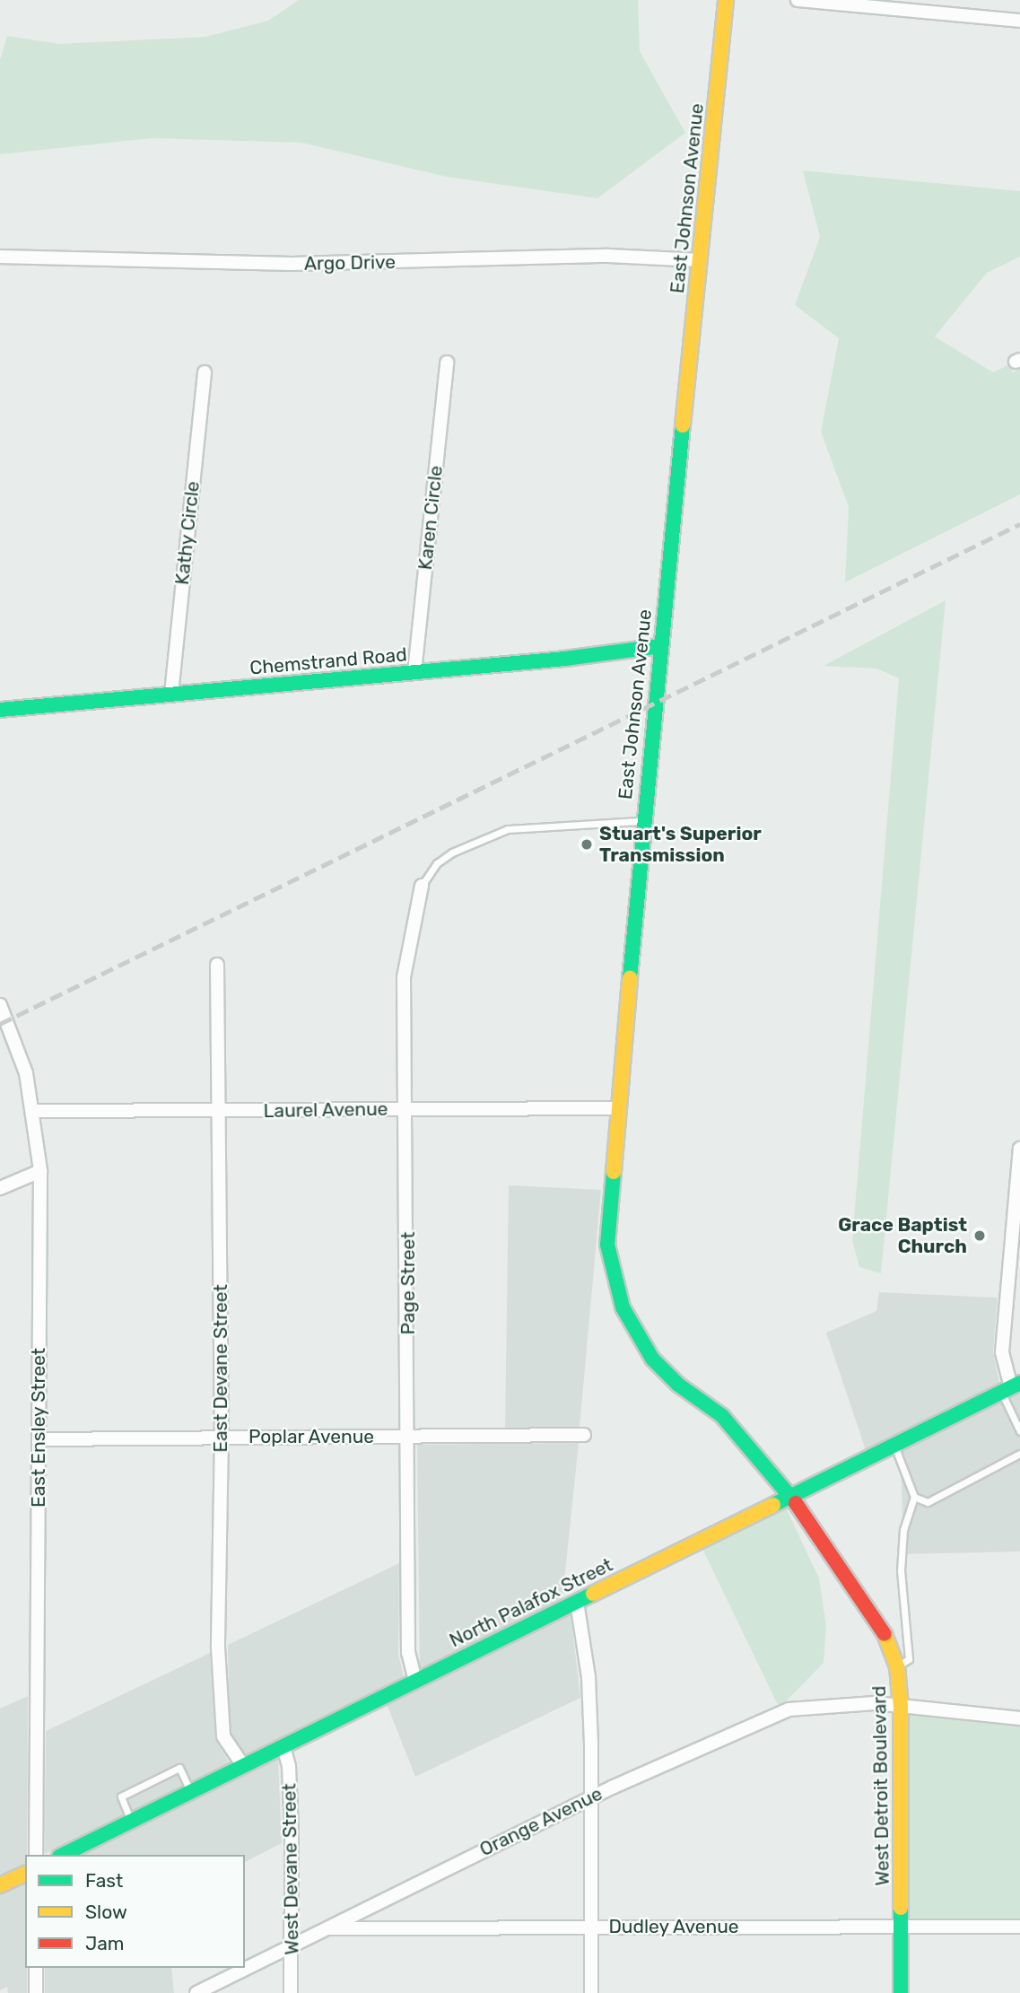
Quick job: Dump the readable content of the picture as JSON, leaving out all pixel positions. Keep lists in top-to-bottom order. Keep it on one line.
{"streets":{"main road":["East Johnson Avenue","Chemstrand Road","North Palafox Street","West Detroit Boulevard"],"street":["Argo Drive","Karen Circle","Kathy Circle","Laurel Avenue","Page Street","East Devane Street","East Ensley Street","Poplar Avenue","Orange Avenue","West Devane Street","Dudley Avenue"]},"crossings":[["East Johnson Avenue","Argo Drive"],["East Johnson Avenue","Chemstrand Road"],["East Johnson Avenue","Laurel Avenue"],["East Johnson Avenue","North Palafox Street"],["East Johnson Avenue","West Detroit Boulevard"],["Karen Circle","Chemstrand Road"],["Kathy Circle","Chemstrand Road"],["Laurel Avenue","Page Street"],["Laurel Avenue","East Devane Street"],["Laurel Avenue","East Ensley Street"],["Page Street","Poplar Avenue"],["Page Street","North Palafox Street"],["East Devane Street","Poplar Avenue"],["East Devane Street","North Palafox Street"],["East Ensley Street","Poplar Avenue"],["North Palafox Street","West Detroit Boulevard"],["North Palafox Street","West Devane Street"],["West Detroit Boulevard","Orange Avenue"],["West Detroit Boulevard","Dudley Avenue"],["Orange Avenue","West Devane Street"],["Orange Avenue","Dudley Avenue"]],"places":["Stuart's Superior Transmission","Grace Baptist Church"],"legend":["Fast","Slow","Jam"]}
